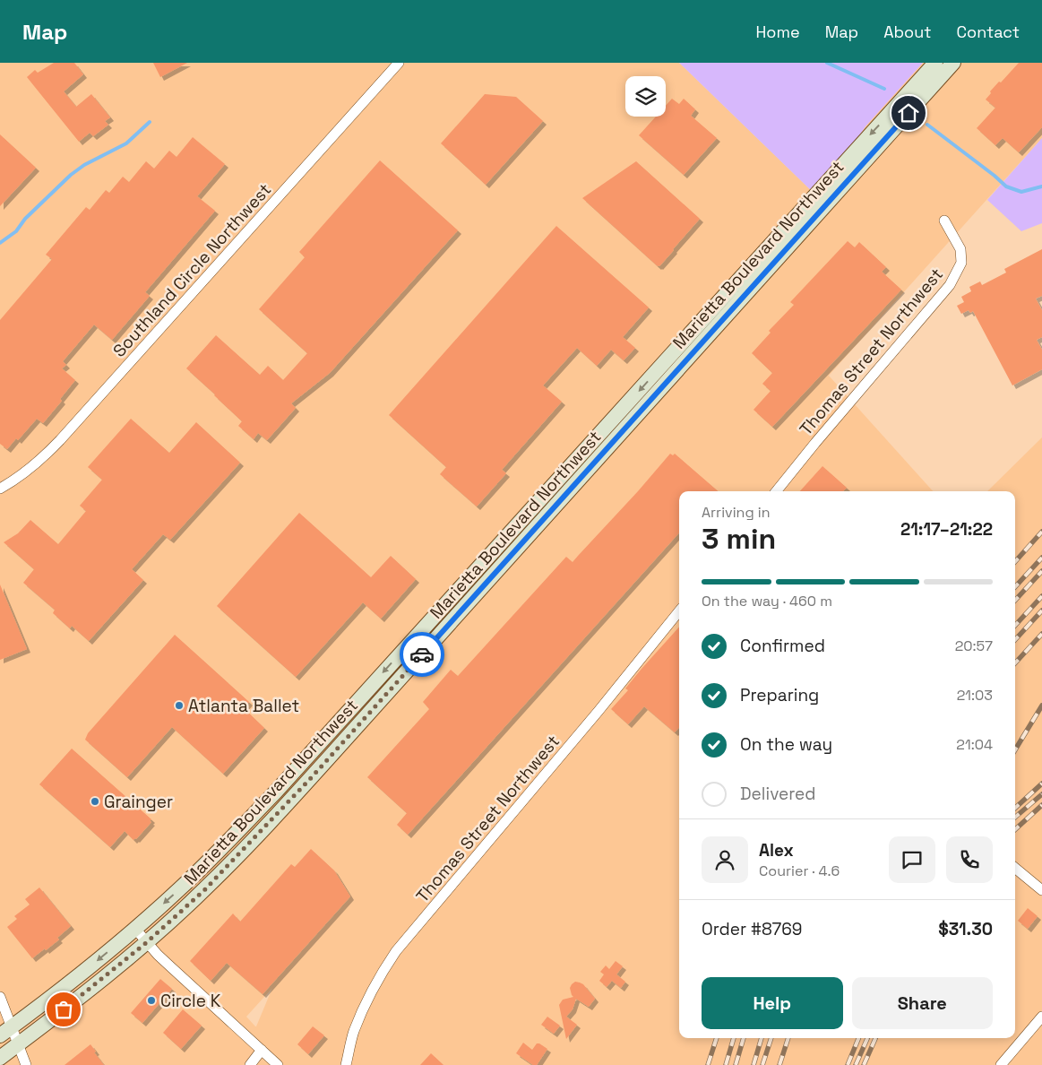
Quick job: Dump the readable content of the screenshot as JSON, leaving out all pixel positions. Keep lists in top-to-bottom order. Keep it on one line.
{"streets":{"main road":["Marietta Boulevard Northwest"],"street":["Southland Circle Northwest","Thomas Street Northwest"]},"places":["Atlanta Ballet","Grainger","Circle K"],"page":{"header":"Map","nav":["Home","Map","About","Contact"],"heading":["3 min","Arriving in","21:17–21:22"],"panel":["Alex","Courier · 4.6","Order #8769","$31.30"],"bar":"On the way · 460 m","list":[["Confirmed","20:57"],["Preparing","21:03"],["On the way","21:04"],"Delivered"],"buttons":["Help","Share"]}}
